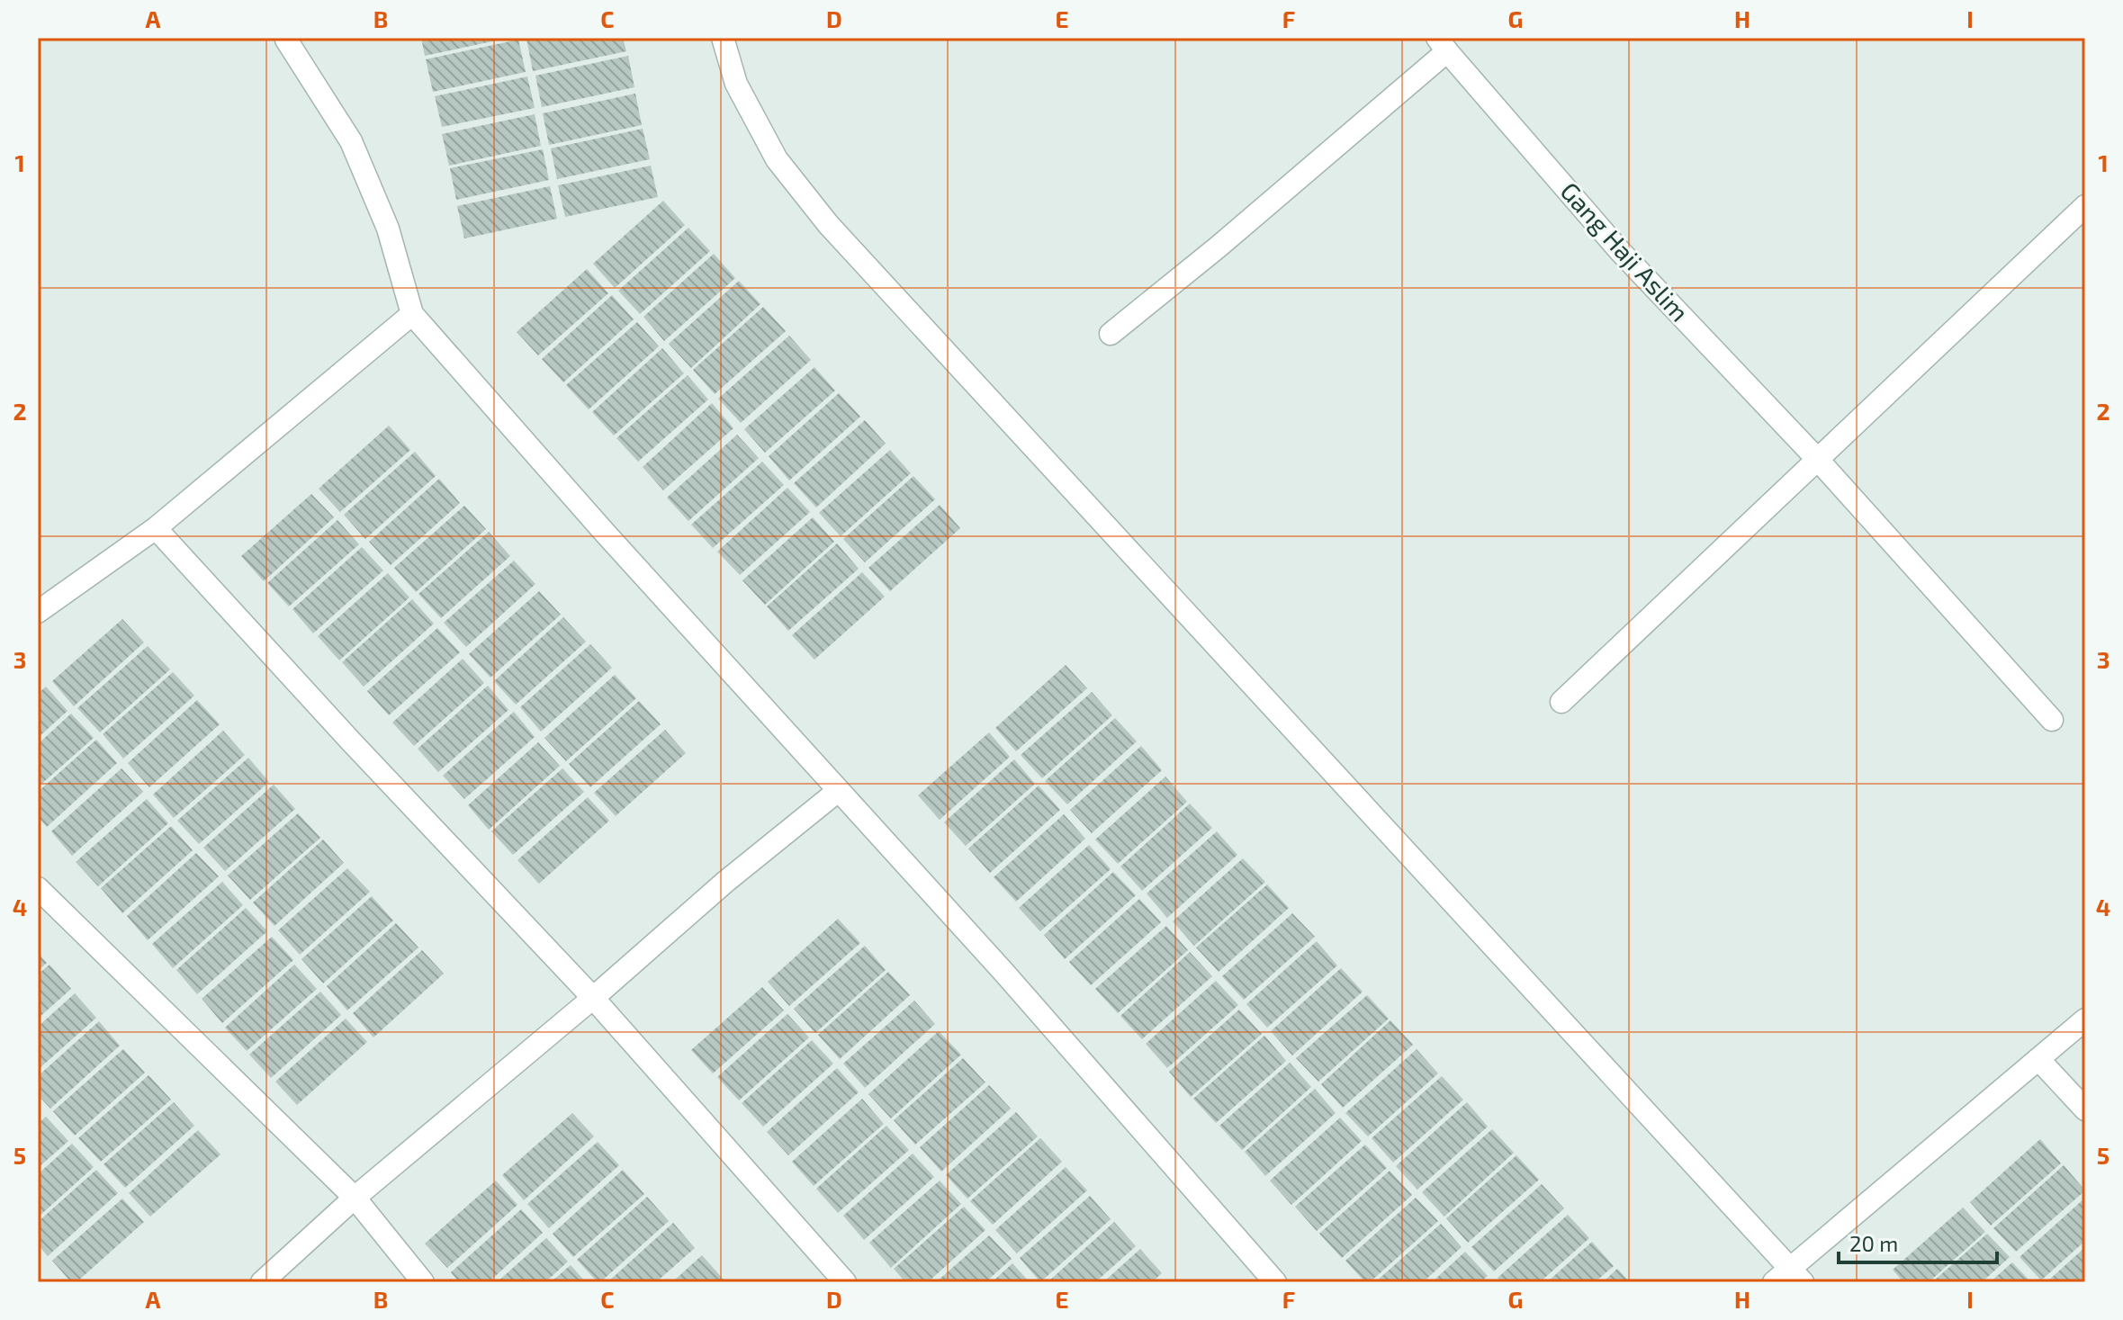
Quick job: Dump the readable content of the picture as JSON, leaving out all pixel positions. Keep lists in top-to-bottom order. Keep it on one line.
{"streets":{"street":["Gang Haji Aslim"]},"scale_bar":"20 m","grid":{"columns":["A","B","C","D","E","F","G","H","I"],"rows":["1","2","3","4","5"]}}
